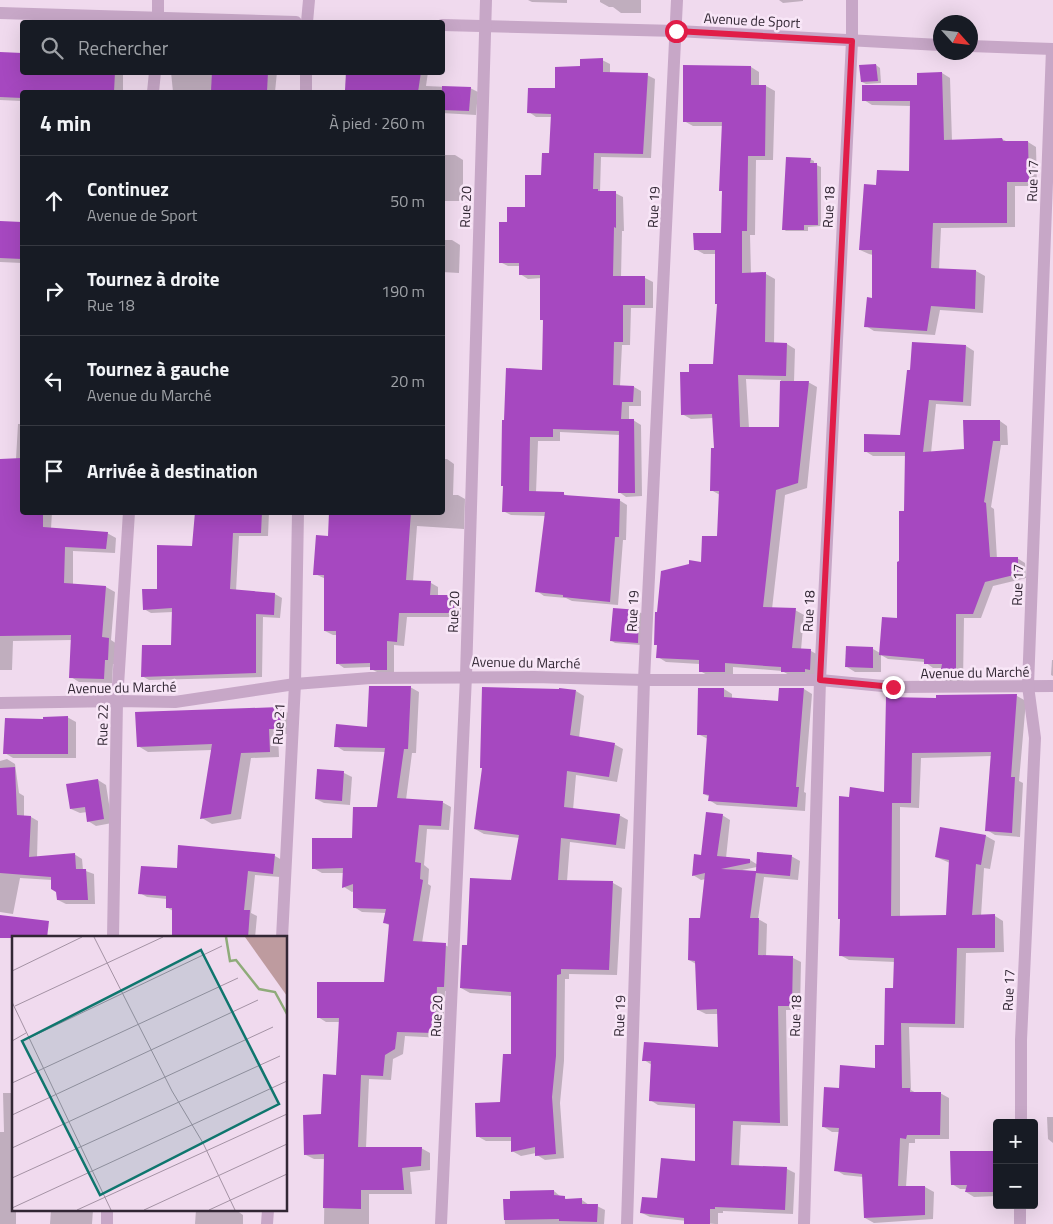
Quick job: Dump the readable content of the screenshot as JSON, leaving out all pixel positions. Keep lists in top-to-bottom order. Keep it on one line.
{"streets":{"street":["Avenue de Sport","Rue 17","Rue 20","Rue 19","Rue 18","Avenue du Marché","Rue 21","Rue 22"]},"crossings":[["Avenue de Sport","Rue 20"],["Avenue de Sport","Rue 19"],["Avenue de Sport","Rue 18"],["Rue 17","Avenue du Marché"],["Rue 20","Avenue du Marché"],["Rue 19","Avenue du Marché"],["Rue 18","Avenue du Marché"],["Avenue du Marché","Rue 21"],["Avenue du Marché","Rue 22"]],"north":"bottom right","page":{"search":"Rechercher","heading":["4 min","À pied · 260 m"],"list":[["Continuez","Avenue de Sport","50 m"],["Tournez à droite","Rue 18","190 m"],["Tournez à gauche","Avenue du Marché","20 m"],"Arrivée à destination"],"map_buttons":["+","−"]}}
